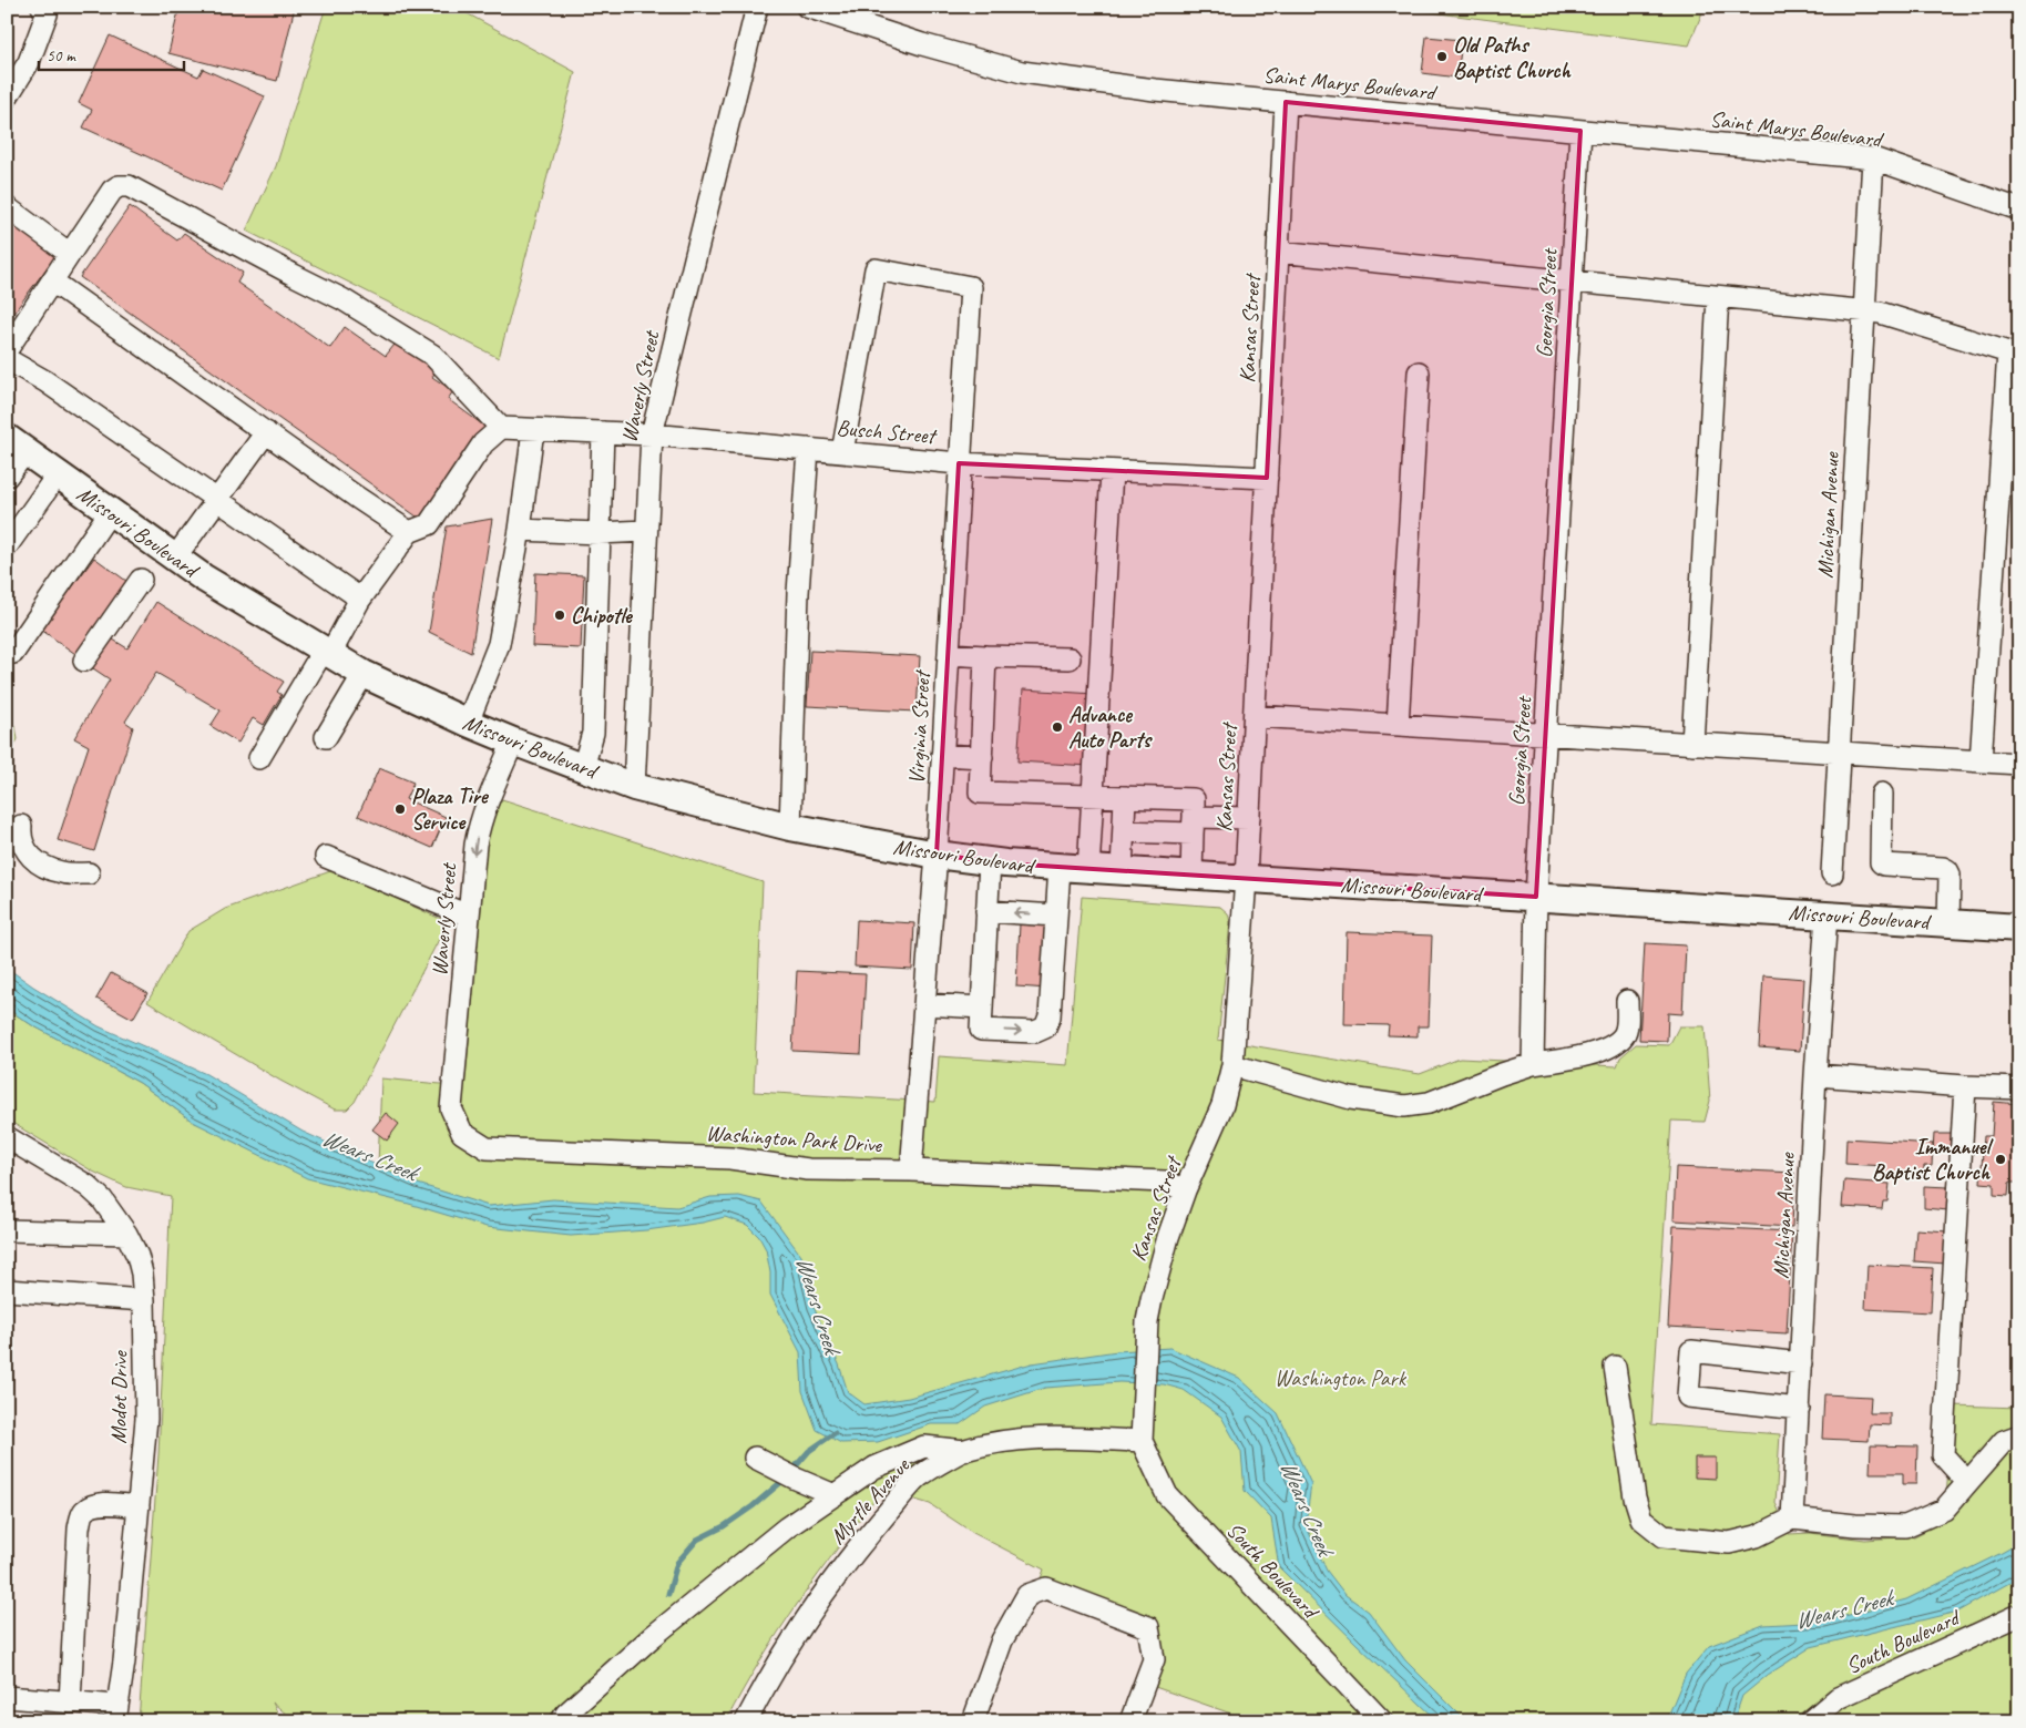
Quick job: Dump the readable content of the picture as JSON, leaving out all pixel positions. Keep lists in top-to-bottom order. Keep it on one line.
{"streets":{"main road":["Missouri Boulevard"],"street":["Saint Marys Boulevard","Georgia Street","Kansas Street","Waverly Street","Busch Street","Michigan Avenue","Virginia Street","Washington Park Drive","Modot Drive","Myrtle Avenue","South Boulevard"]},"crossings":[["Saint Marys Boulevard","Georgia Street"],["Saint Marys Boulevard","Kansas Street"],["Saint Marys Boulevard","Michigan Avenue"],["Georgia Street","Missouri Boulevard"],["Kansas Street","Busch Street"],["Kansas Street","Missouri Boulevard"],["Kansas Street","Washington Park Drive"],["Kansas Street","Myrtle Avenue"],["Kansas Street","South Boulevard"],["Waverly Street","Busch Street"],["Waverly Street","Missouri Boulevard"],["Waverly Street","Washington Park Drive"],["Busch Street","Virginia Street"],["Michigan Avenue","Missouri Boulevard"],["Missouri Boulevard","Virginia Street"],["Virginia Street","Washington Park Drive"],["Myrtle Avenue","South Boulevard"]],"water":["Wears Creek"],"parks":["Washington Park"],"places":["Old Paths Baptist Church","Chipotle","Advance Auto Parts","Plaza Tire Service","Immanuel Baptist Church"],"scale_bar":"50 m"}
